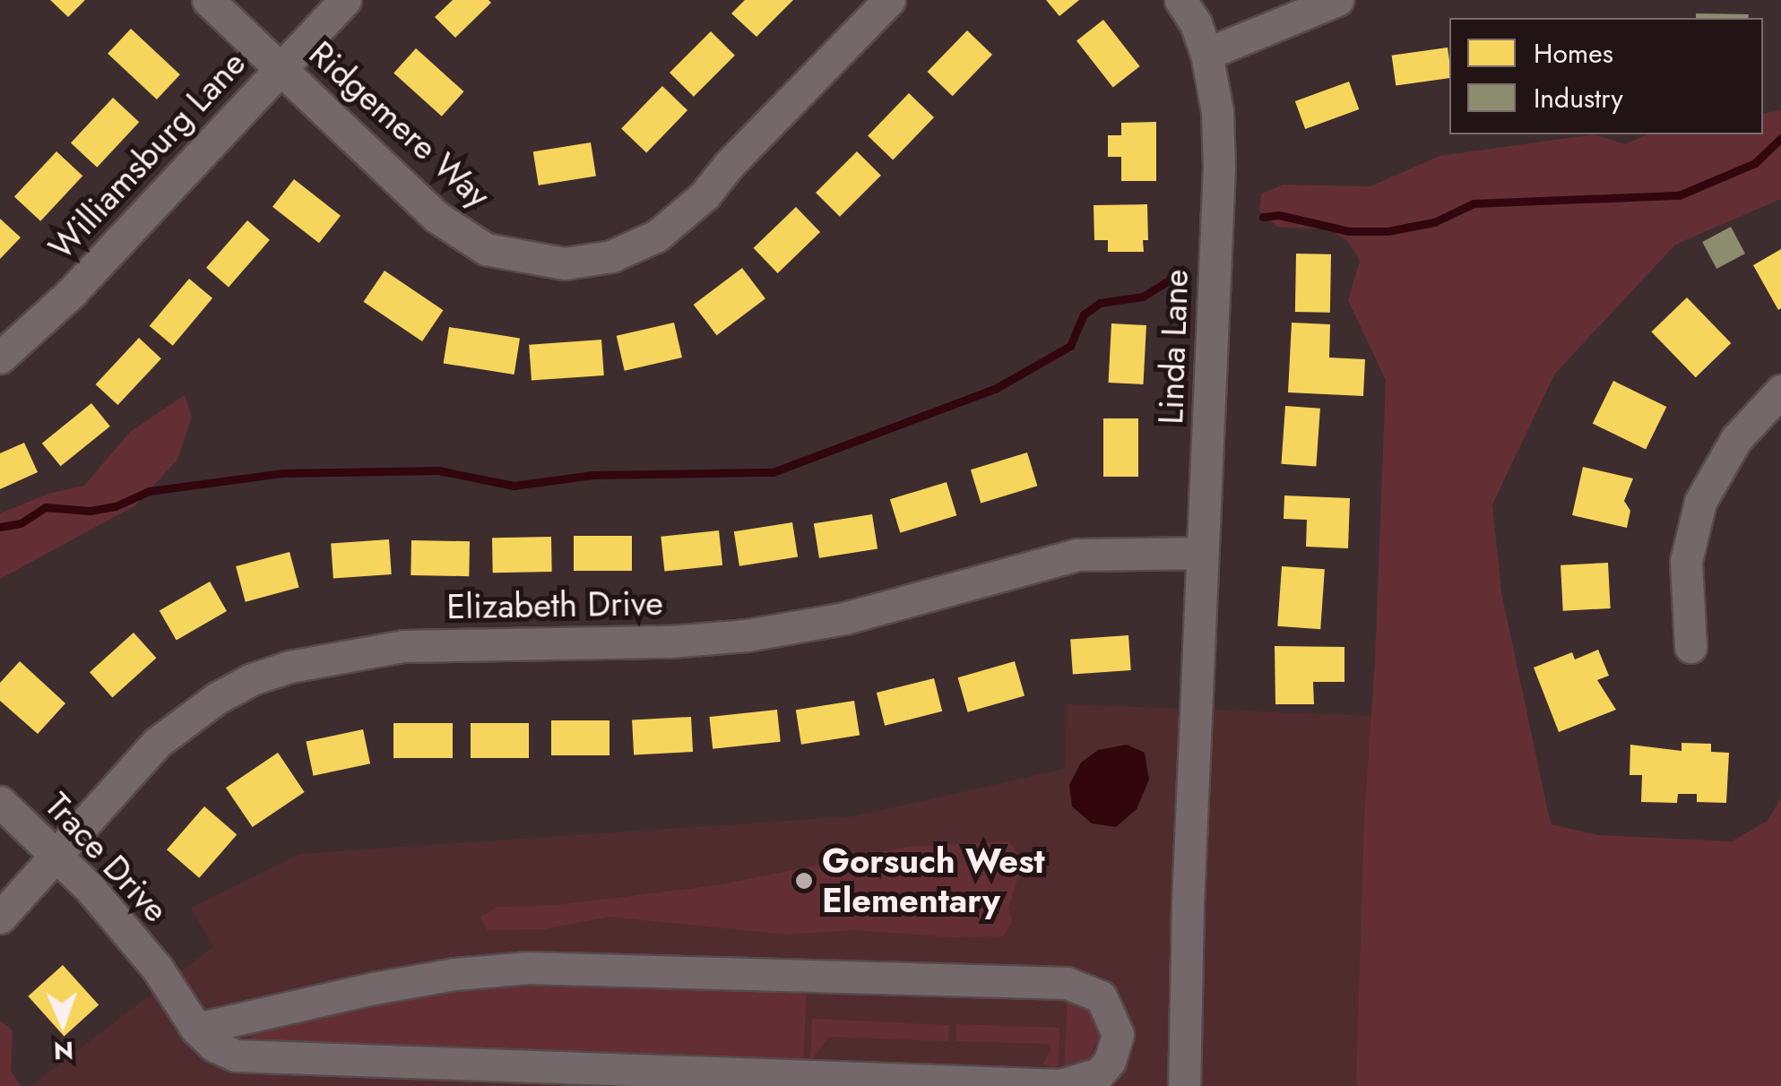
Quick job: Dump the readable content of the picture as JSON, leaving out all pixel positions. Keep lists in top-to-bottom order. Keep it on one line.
{"streets":{"street":["Ridgemere Way","Williamsburg Lane","Linda Lane","Elizabeth Drive","Trace Drive"]},"crossings":[["Ridgemere Way","Williamsburg Lane"],["Linda Lane","Elizabeth Drive"],["Elizabeth Drive","Trace Drive"]],"places":["Gorsuch West Elementary"],"legend":["Homes","Industry"],"north":"bottom"}
